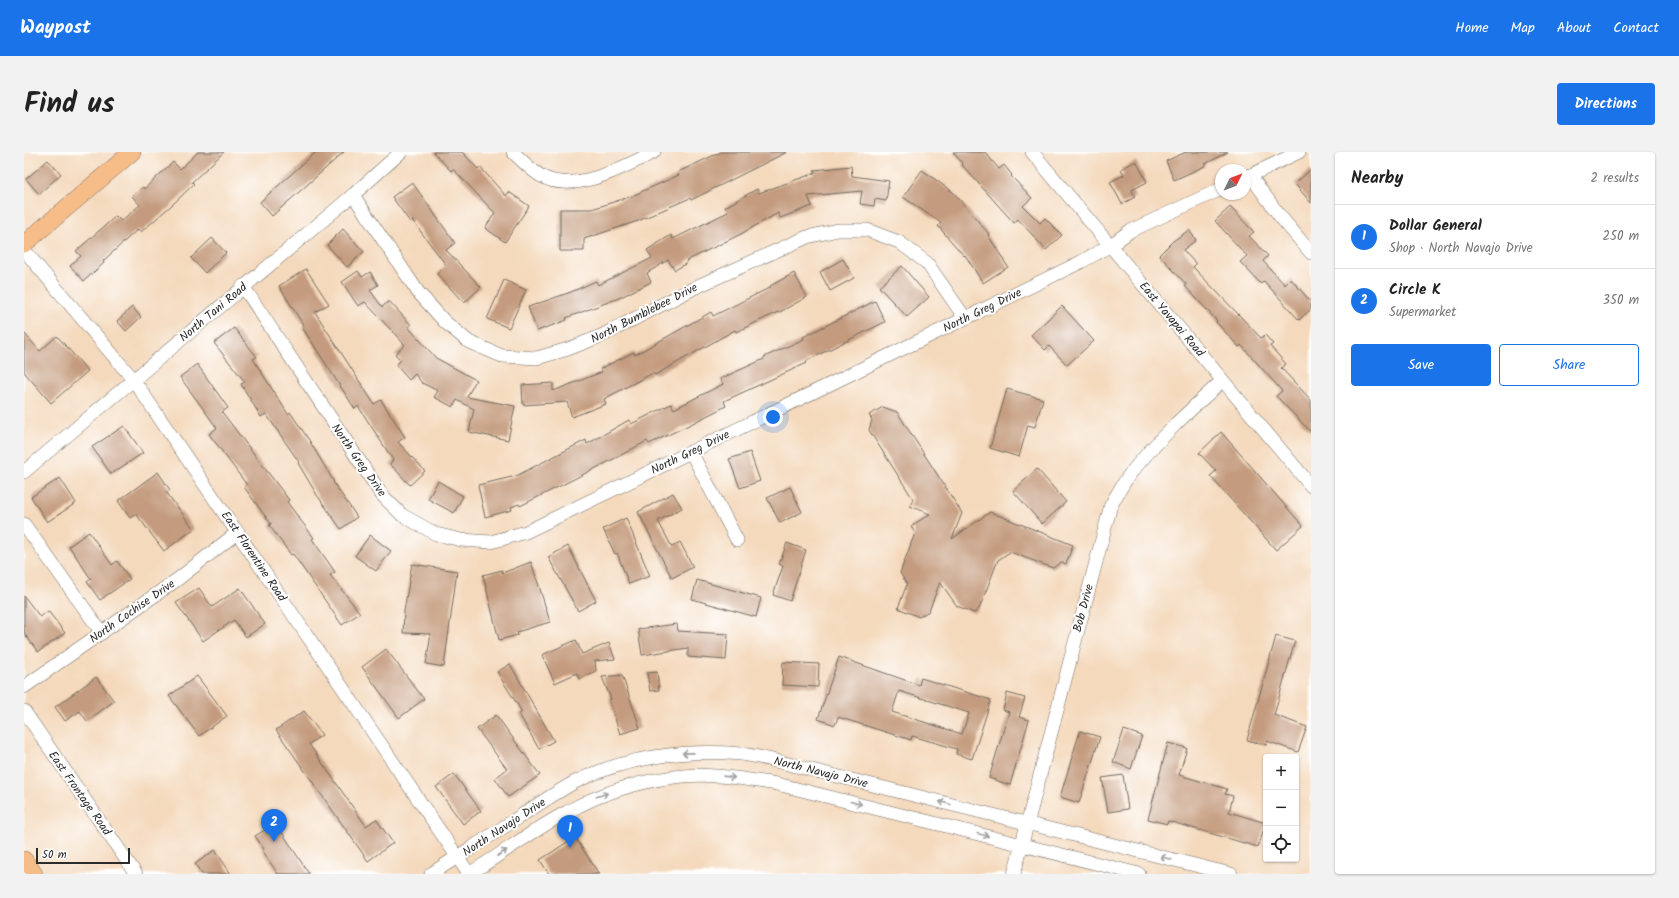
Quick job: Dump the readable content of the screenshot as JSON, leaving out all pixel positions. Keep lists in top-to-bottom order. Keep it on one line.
{"streets":{"street":["North Greg Drive","North Tani Road","North Bumblebee Drive","East Yavapai Road","East Florentine Road","Bob Drive","North Cochise Drive","North Navajo Drive","East Frontage Road"]},"crossings":[["North Greg Drive","North Tani Road"],["North Greg Drive","North Bumblebee Drive"],["North Greg Drive","East Yavapai Road"],["North Tani Road","North Bumblebee Drive"],["North Tani Road","East Florentine Road"],["East Yavapai Road","Bob Drive"],["East Florentine Road","North Cochise Drive"],["East Florentine Road","North Navajo Drive"],["Bob Drive","North Navajo Drive"]],"scale_bar":"50 m","north":"top right","page":{"header":"Waypost","nav":["Home","Map","About","Contact"],"title":"Find us","buttons":["Directions",["Save","Share"]],"heading":["Nearby","2 results"],"list":[{"mark":"1","name":"Dollar General","note":"Shop · North Navajo Drive","value":"250 m"},{"mark":"2","name":"Circle K","note":"Supermarket","value":"350 m"}],"map_buttons":["+","−"],"pins":["2","1"],"scale":"50 m"}}
